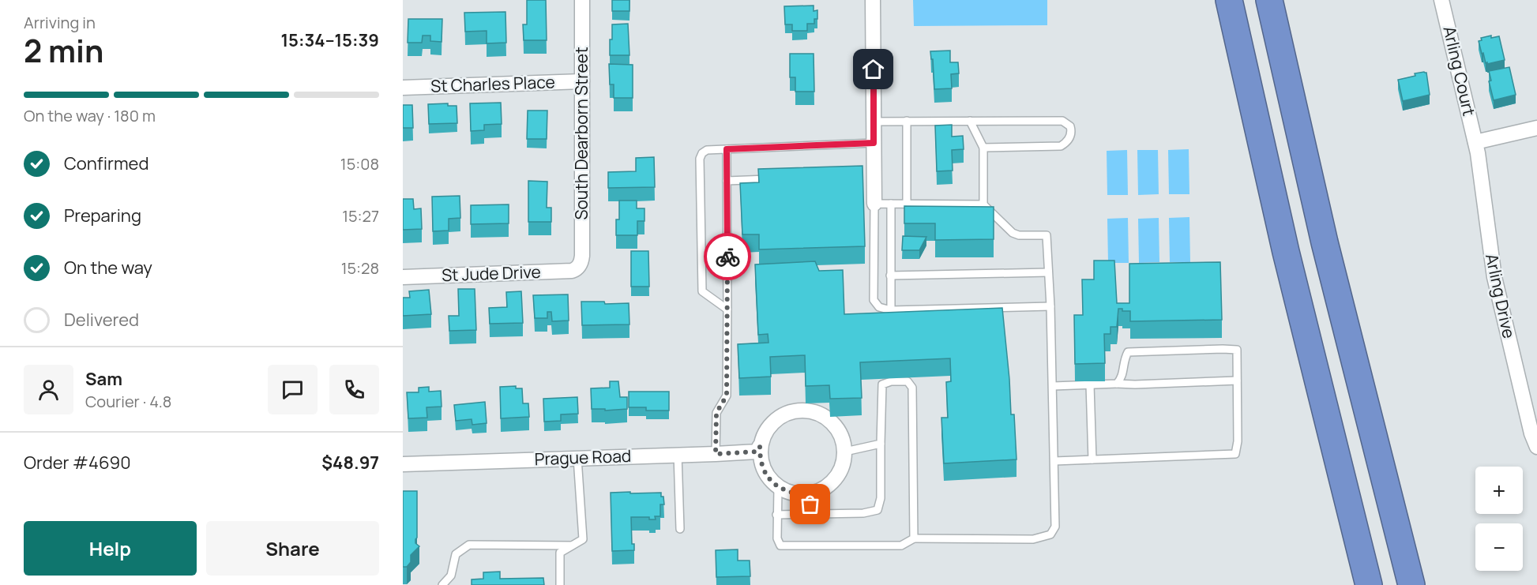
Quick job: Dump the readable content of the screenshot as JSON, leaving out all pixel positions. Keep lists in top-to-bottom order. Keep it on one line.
{"streets":{"street":["Arling Court","St Charles Place","South Dearborn Street","St Jude Drive","Arling Drive","Prague Road"]},"crossings":[["Arling Court","Arling Drive"],["St Charles Place","South Dearborn Street"],["South Dearborn Street","St Jude Drive"]],"page":{"heading":["2 min","Arriving in","15:34–15:39"],"panel":["Sam","Courier · 4.8","Order #4690","$48.97"],"bar":"On the way · 180 m","list":[["Confirmed","15:08"],["Preparing","15:27"],["On the way","15:28"],"Delivered"],"map_buttons":["+","−"],"buttons":["Help","Share"]}}
